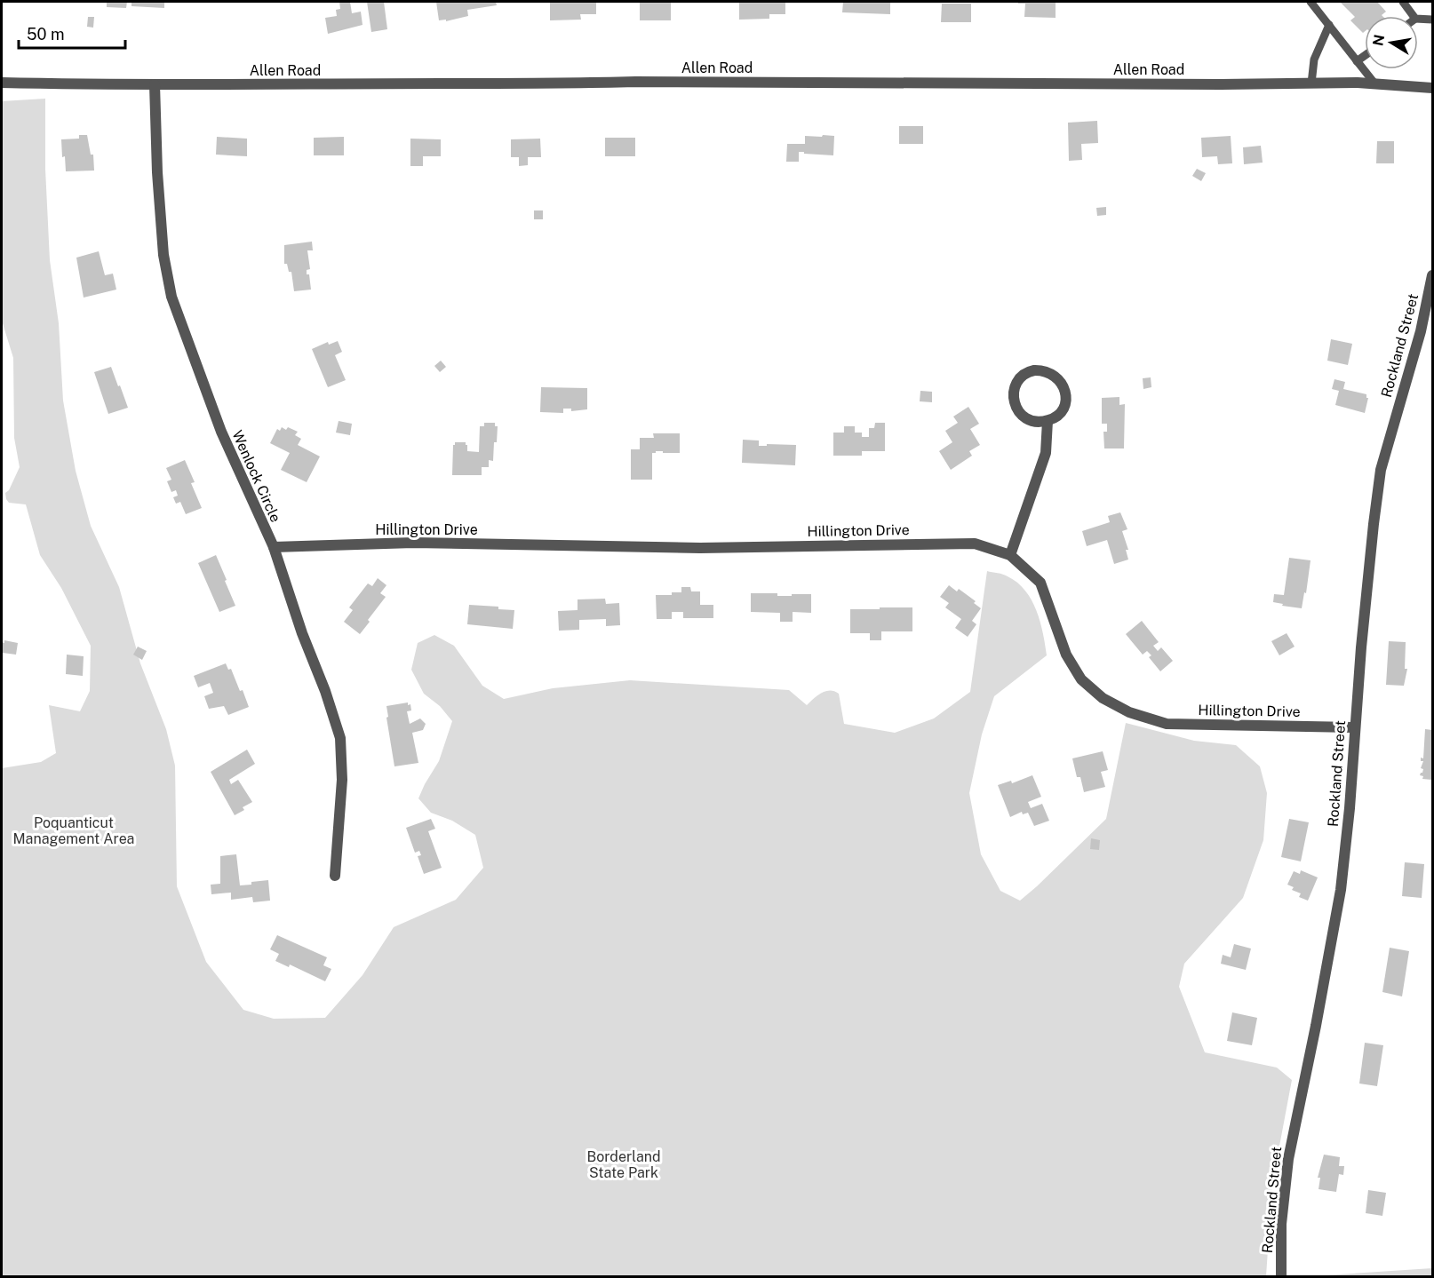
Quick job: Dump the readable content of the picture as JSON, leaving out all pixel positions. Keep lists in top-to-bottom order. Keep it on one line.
{"streets":{"street":["Allen Road","Rockland Street","Wenlock Circle","Hillington Drive"]},"crossings":[["Allen Road","Wenlock Circle"],["Rockland Street","Hillington Drive"],["Wenlock Circle","Hillington Drive"]],"parks":["Poquanticut Management Area","Borderland State Park"],"scale_bar":"50 m","north":"left"}
